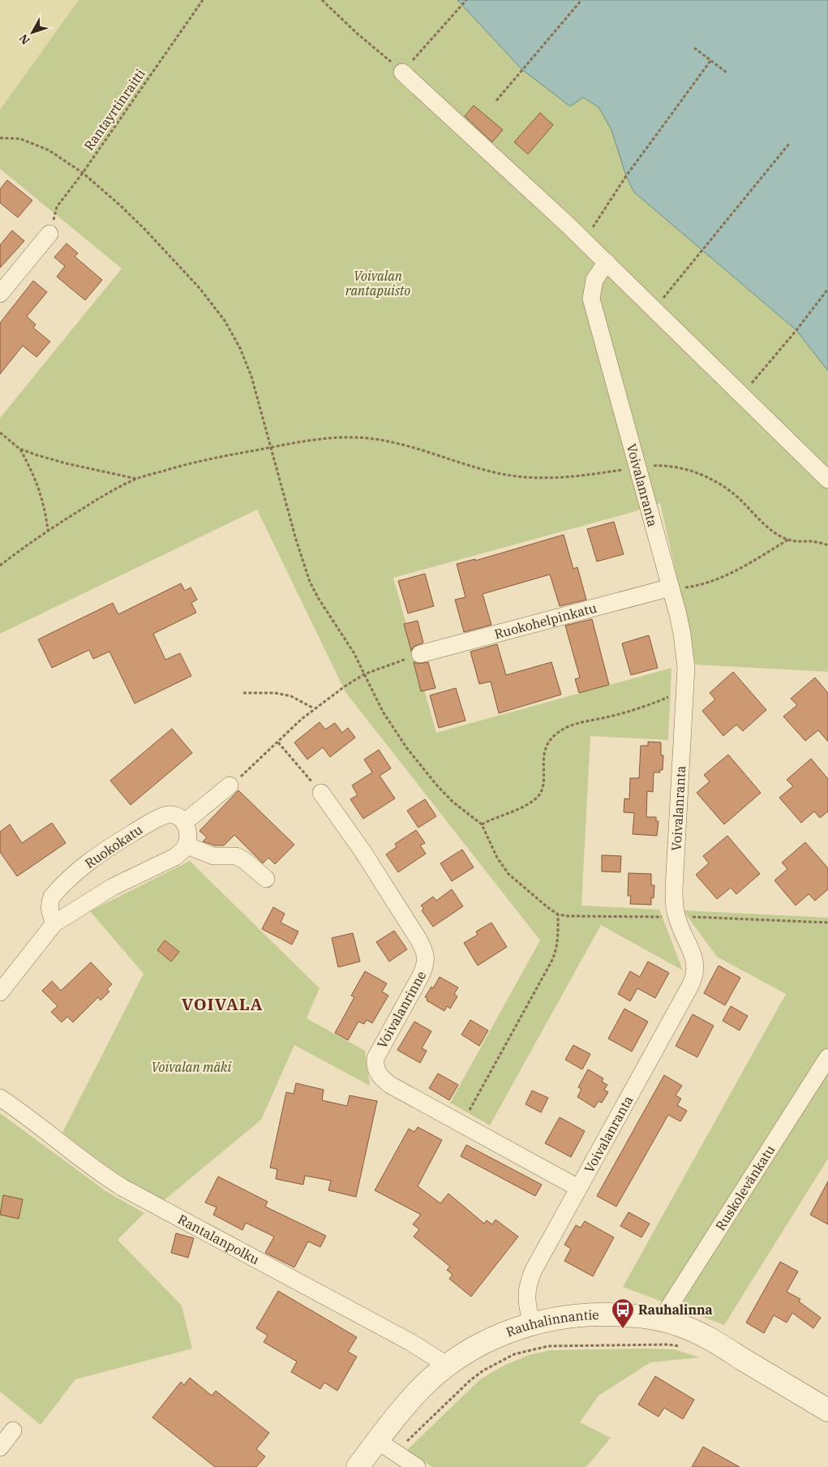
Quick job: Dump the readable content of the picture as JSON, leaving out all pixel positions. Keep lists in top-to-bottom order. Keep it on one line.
{"streets":{"street":["Voivalanranta","Ruokohelpinkatu","Ruokokatu","Voivalanrinne","Ruskolevänkatu","Rantalanpolku","Rauhalinnantie"],"path":["Rantayrtinraitti"]},"crossings":[["Voivalanranta","Ruokohelpinkatu"],["Voivalanranta","Voivalanrinne"],["Voivalanranta","Rauhalinnantie"],["Ruskolevänkatu","Rauhalinnantie"],["Rantalanpolku","Rauhalinnantie"]],"districts":["VOIVALA"],"parks":["Voivalan rantapuisto","Voivalan mäki"],"places":{"bus stop":["Rauhalinna"]},"north":"bottom left"}
